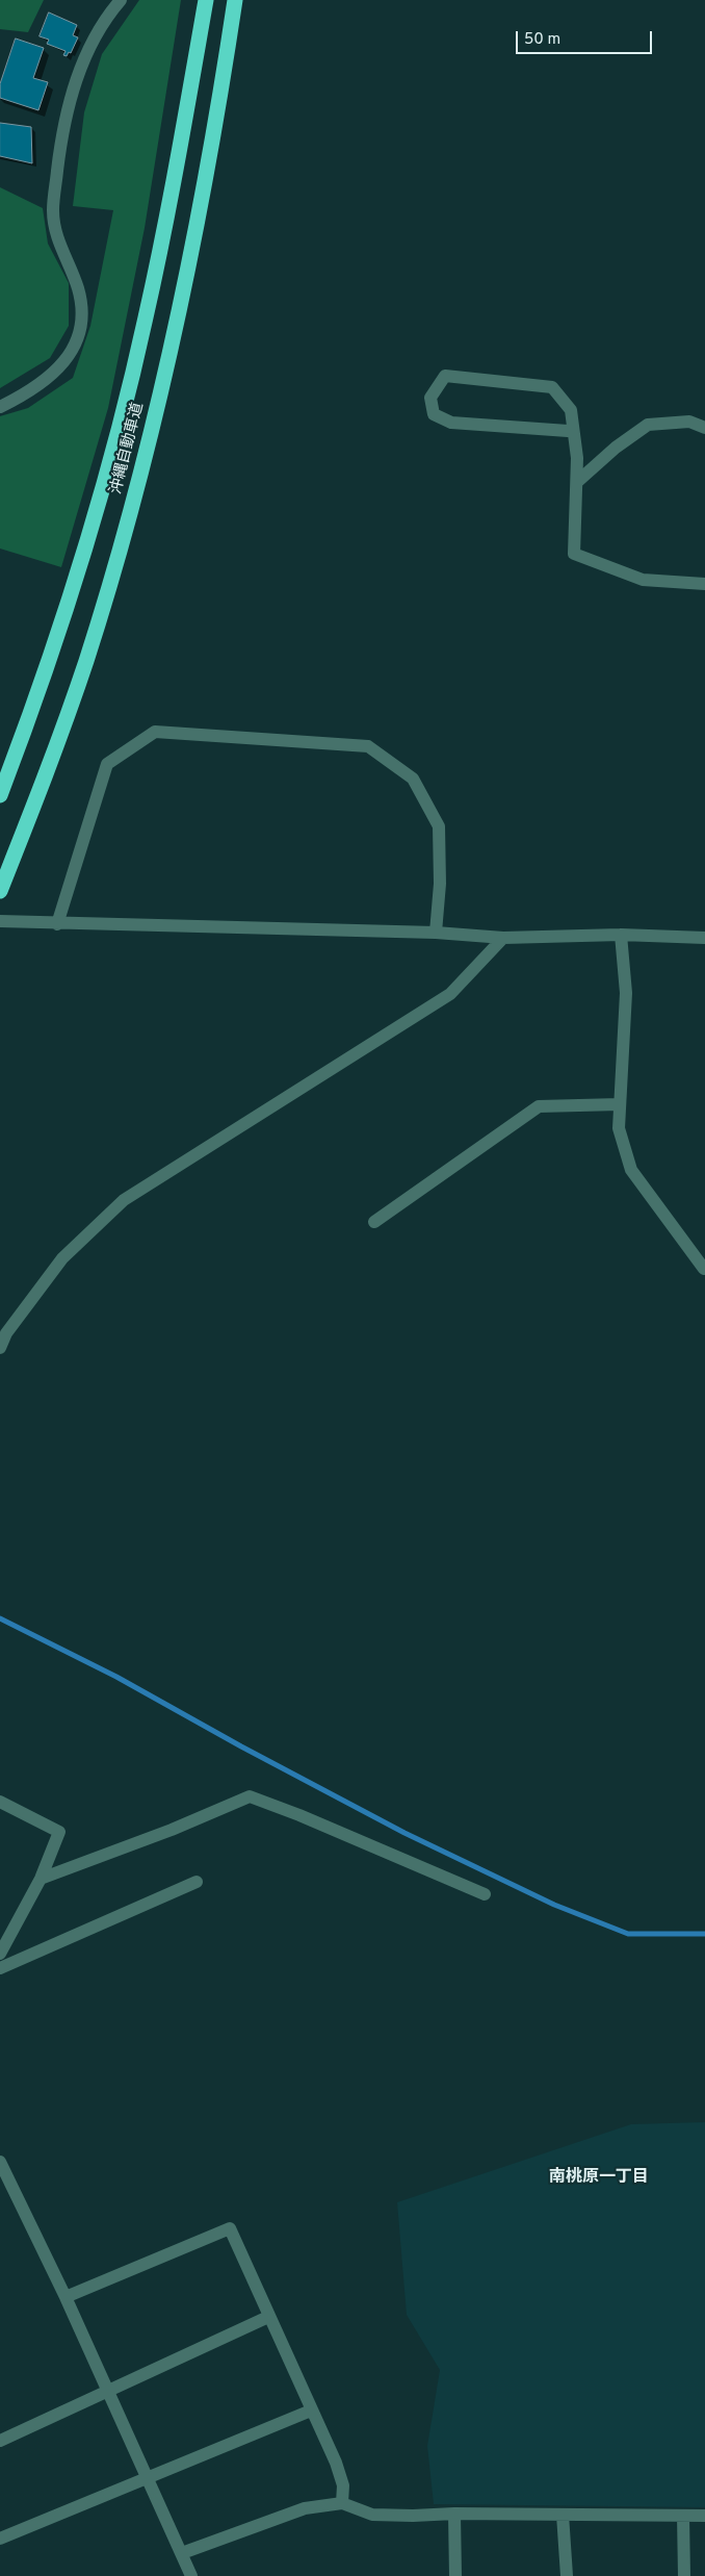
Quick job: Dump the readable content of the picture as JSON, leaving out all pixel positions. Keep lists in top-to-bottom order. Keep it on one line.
{"streets":{"highway":["沖縄自動車道"]},"districts":["南桃原一丁目"],"scale_bar":"50 m"}
